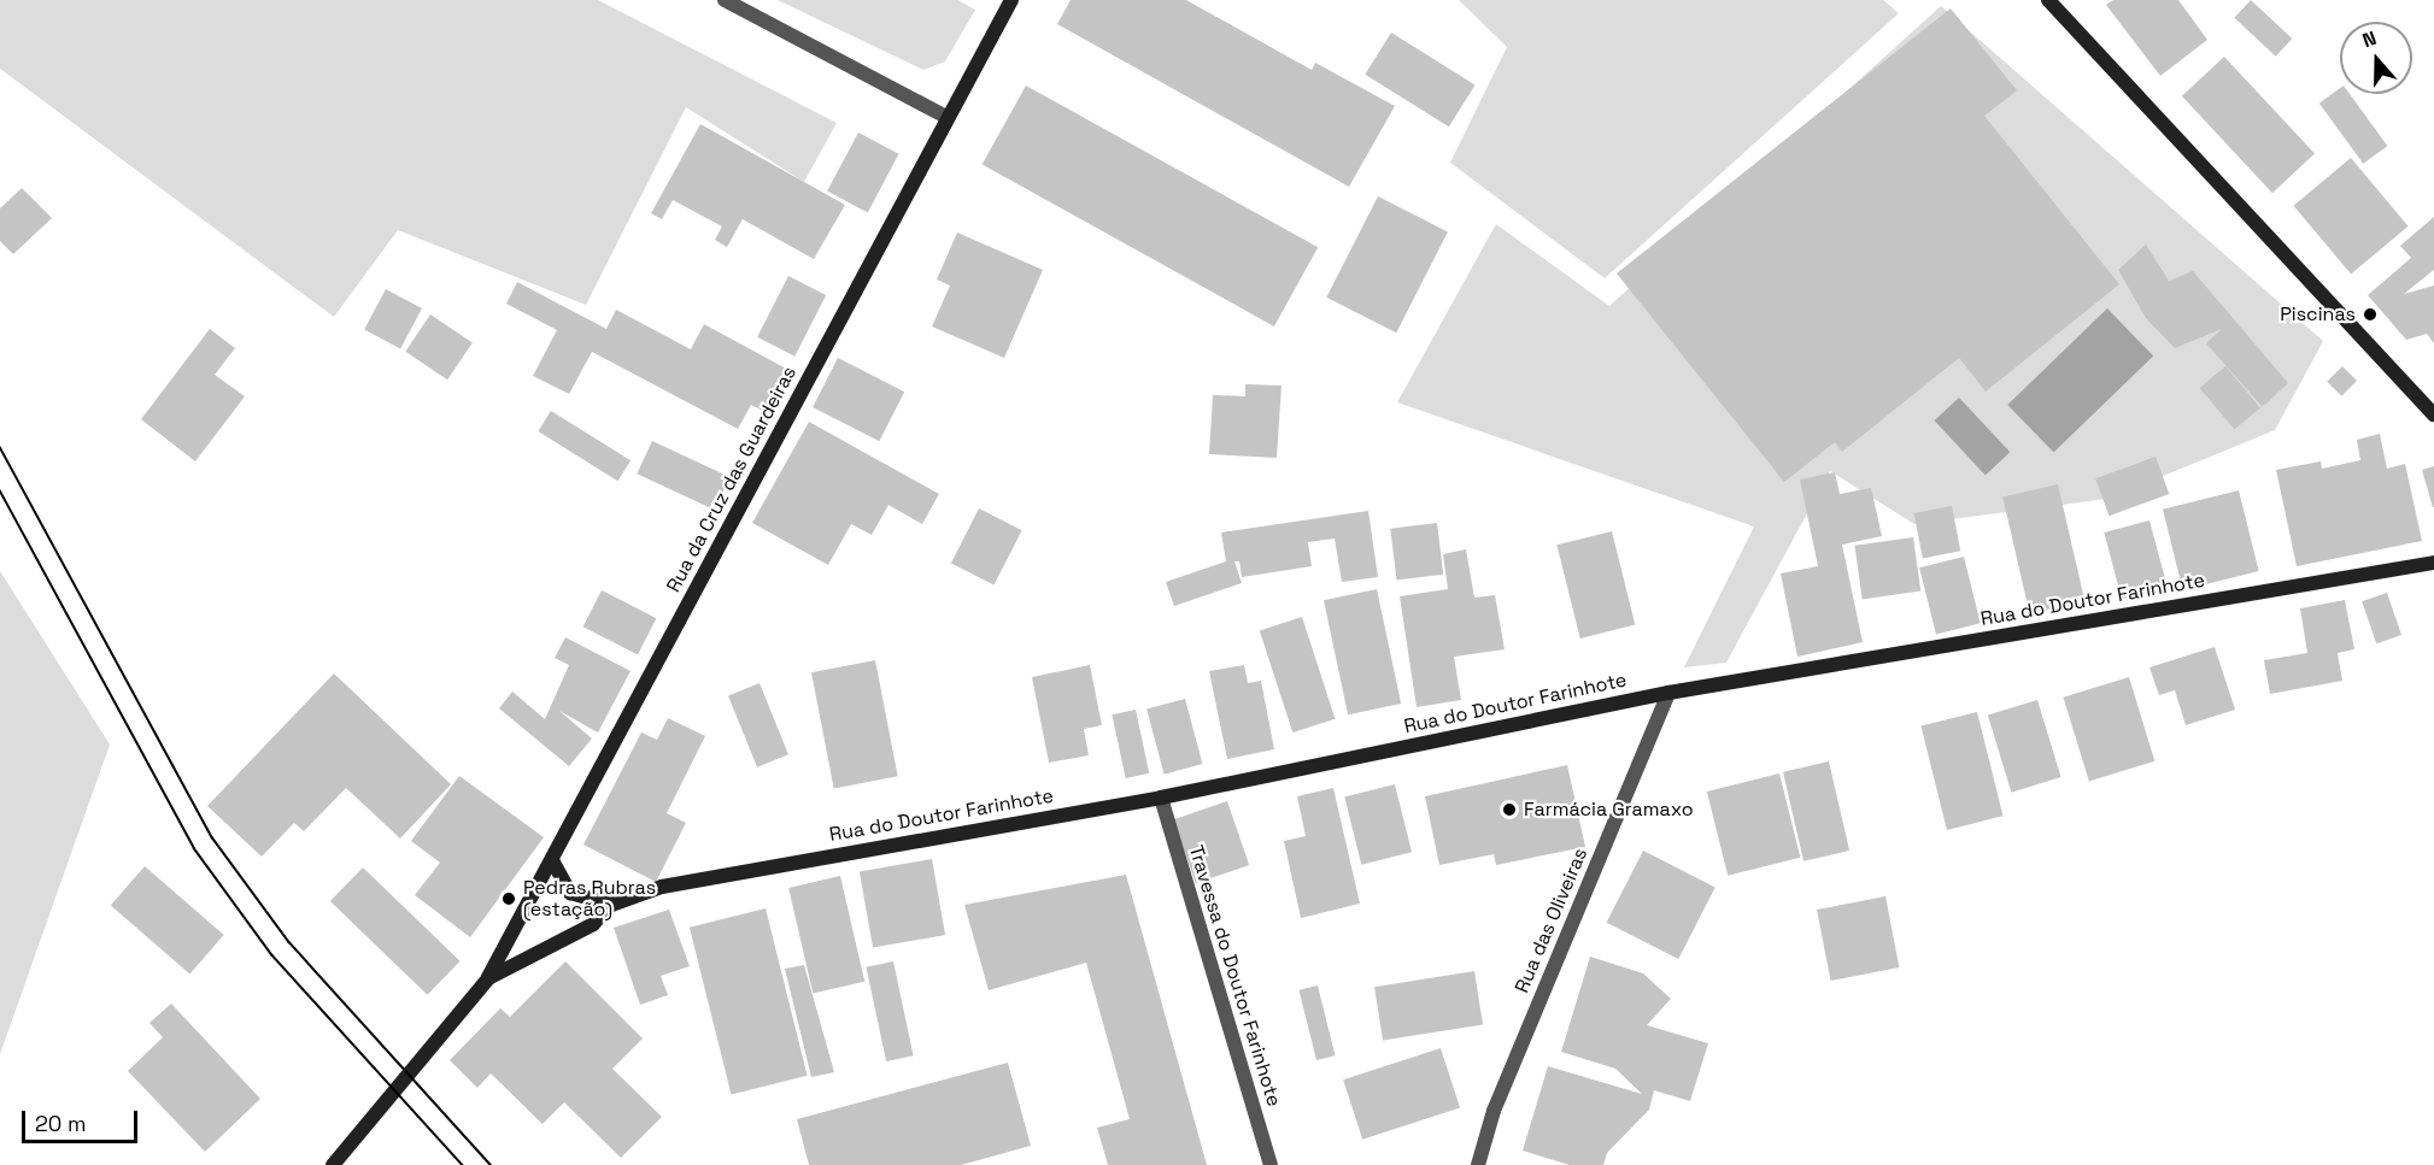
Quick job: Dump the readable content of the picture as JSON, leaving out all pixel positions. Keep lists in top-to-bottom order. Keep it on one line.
{"streets":{"street":["Rua da Cruz das Guardeiras","Rua do Doutor Farinhote","Rua das Oliveiras","Travessa do Doutor Farinhote"]},"crossings":[["Rua da Cruz das Guardeiras","Rua do Doutor Farinhote"],["Rua do Doutor Farinhote","Rua das Oliveiras"],["Rua do Doutor Farinhote","Travessa do Doutor Farinhote"]],"places":["Piscinas","Farmácia Gramaxo","Pedras Rubras (estação)"],"scale_bar":"20 m","north":"top"}
